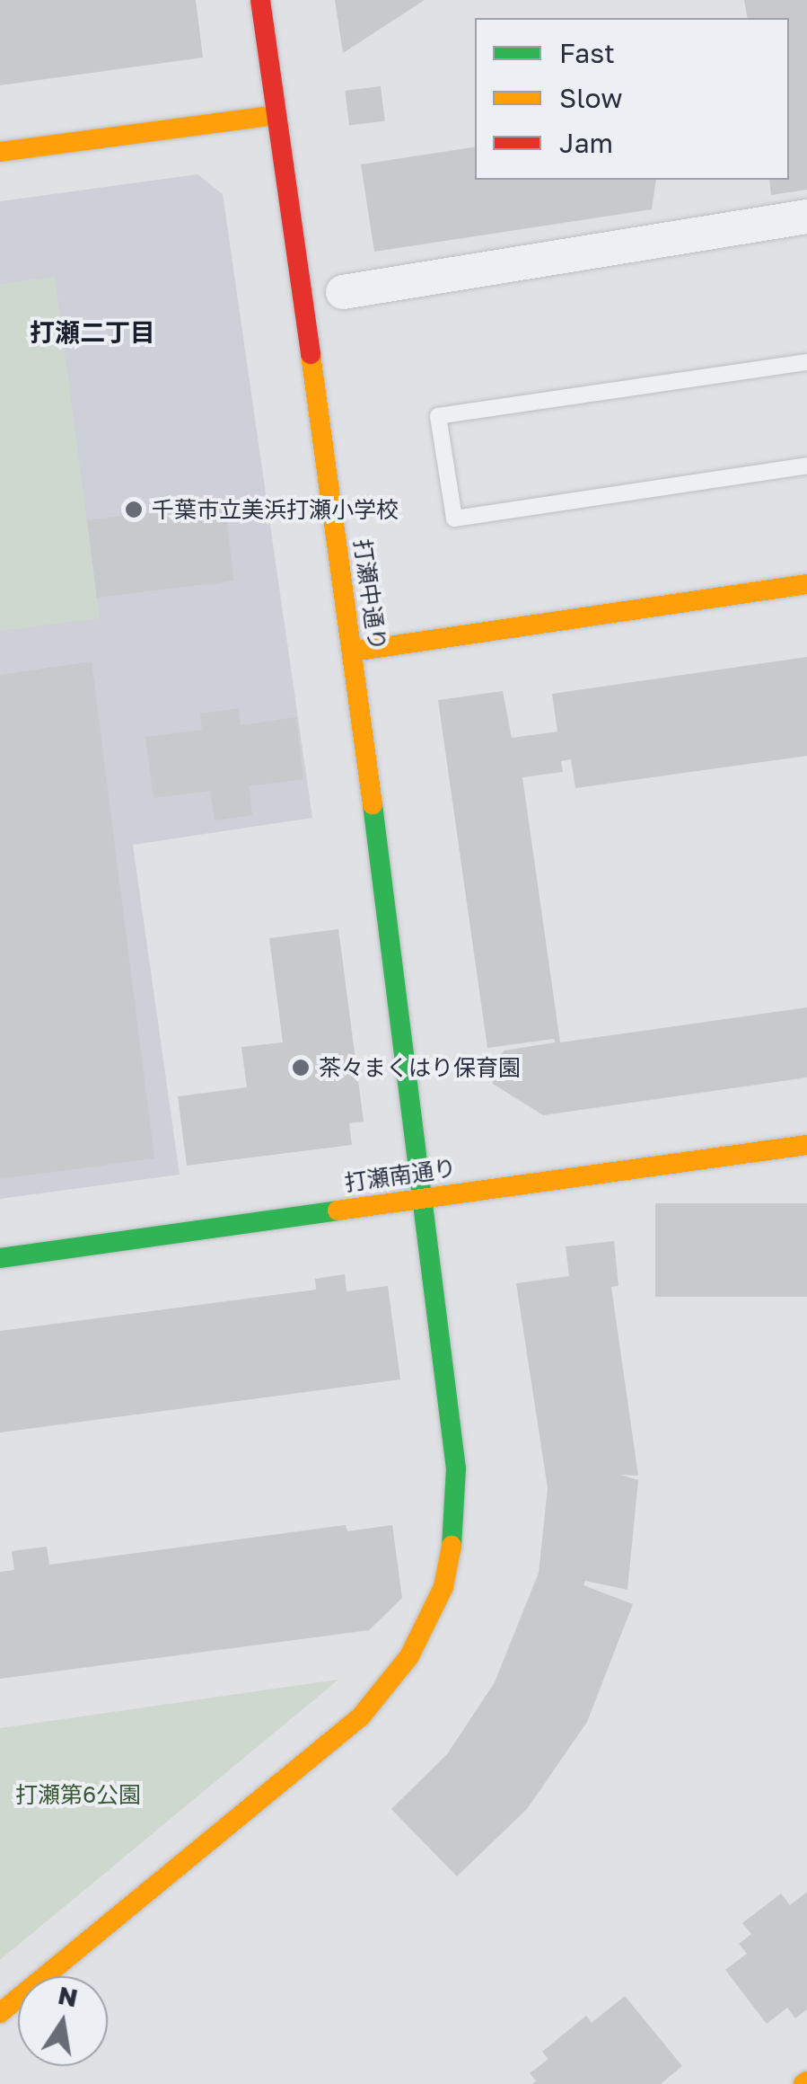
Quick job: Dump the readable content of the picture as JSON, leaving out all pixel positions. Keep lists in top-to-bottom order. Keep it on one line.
{"streets":{"street":["打瀬中通り","打瀬南通り"]},"crossings":[["打瀬中通り","打瀬南通り"]],"districts":["打瀬二丁目"],"parks":["打瀬第6公園"],"places":["千葉市立美浜打瀬小学校","茶々まくはり保育園"],"legend":["Fast","Slow","Jam"],"north":"top"}
